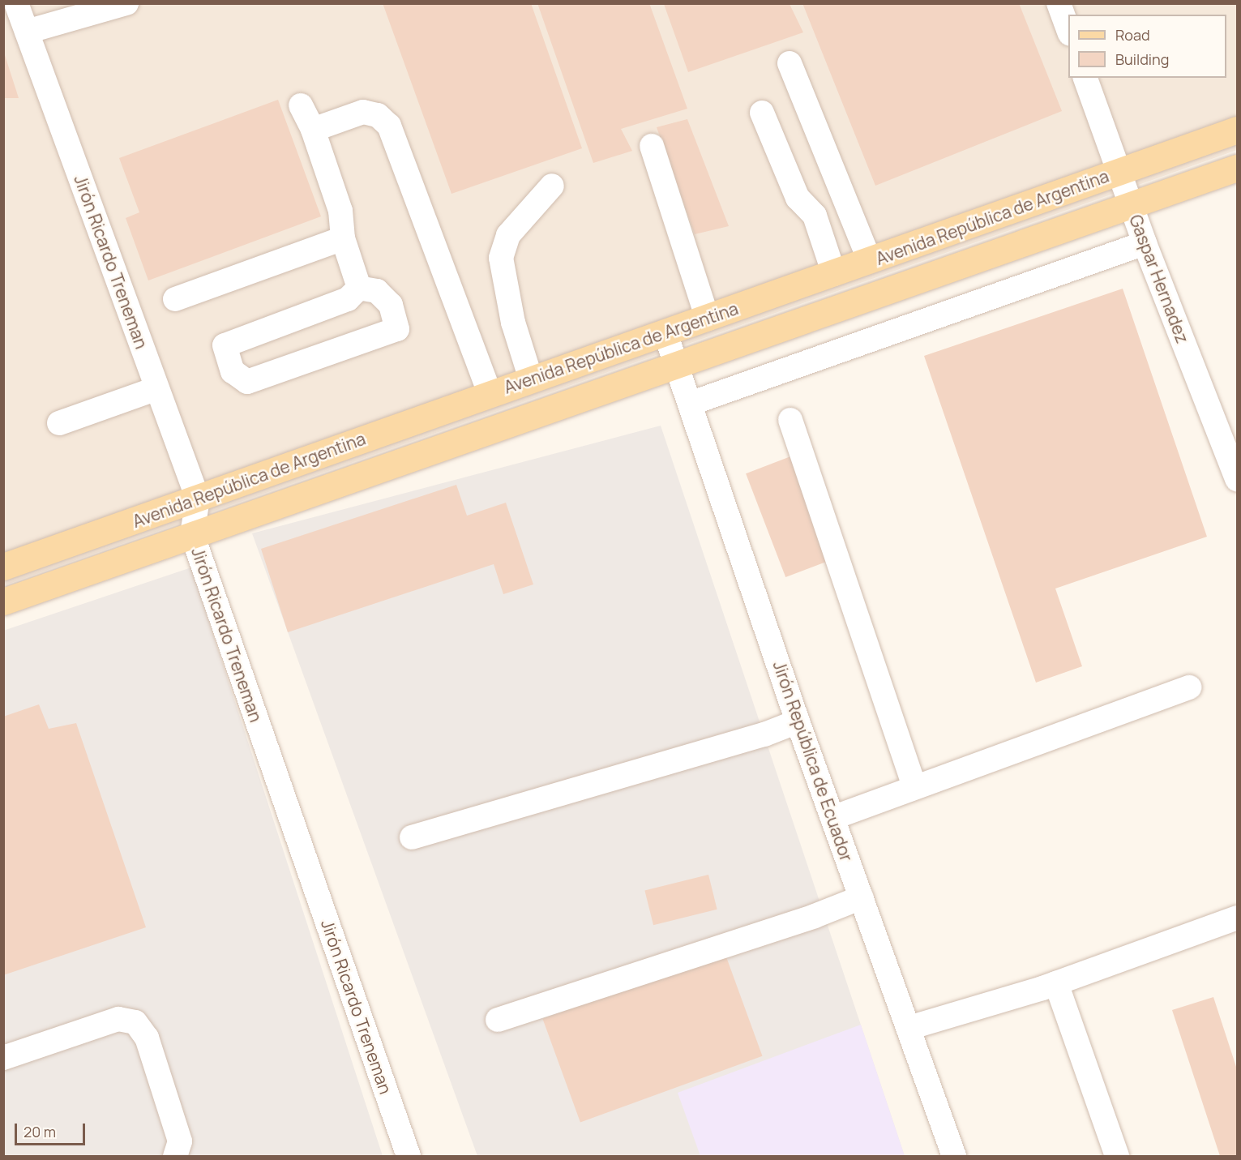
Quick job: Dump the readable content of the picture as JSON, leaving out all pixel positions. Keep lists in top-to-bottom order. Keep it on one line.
{"streets":{"main road":["Avenida República de Argentina"],"street":["Jirón Ricardo Treneman","Gaspar Hernadez","Jirón República de Ecuador"]},"crossings":[["Avenida República de Argentina","Jirón Ricardo Treneman"],["Avenida República de Argentina","Gaspar Hernadez"],["Avenida República de Argentina","Jirón República de Ecuador"]],"legend":["Road","Building"],"scale_bar":"20 m"}
